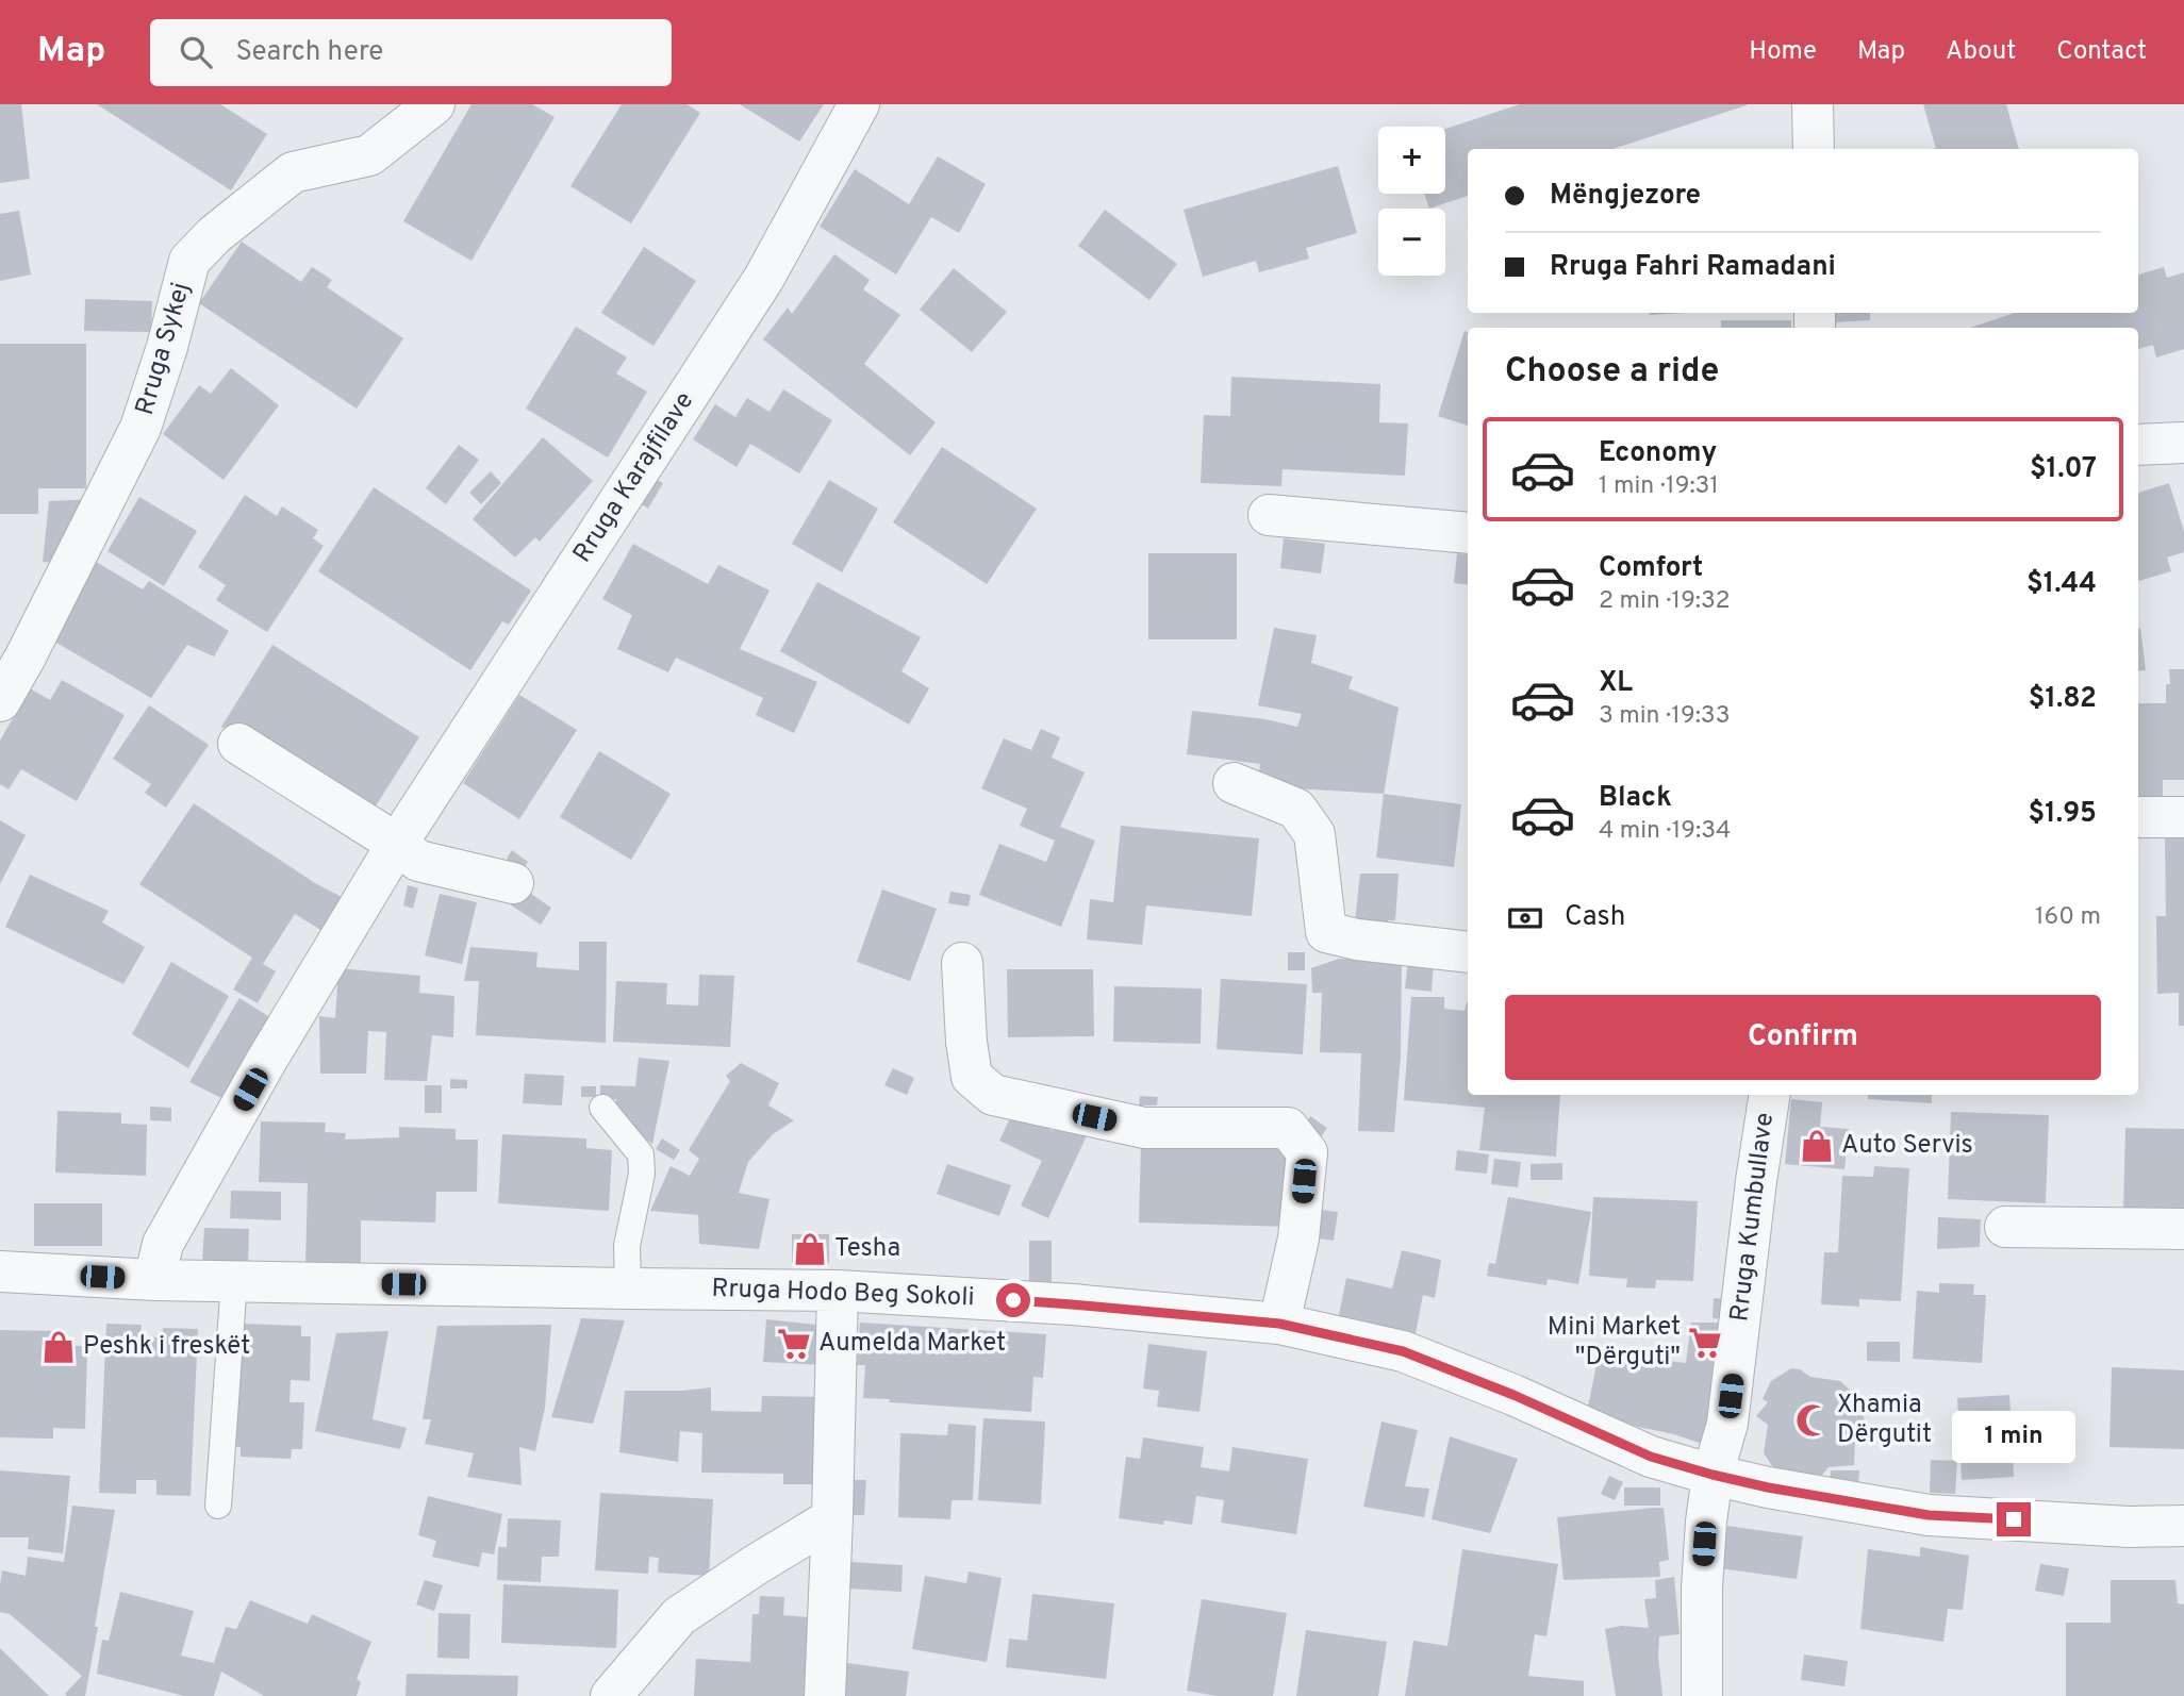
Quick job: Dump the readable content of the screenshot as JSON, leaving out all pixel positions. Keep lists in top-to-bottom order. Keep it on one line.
{"streets":{"street":["Rruga Sykej","Rruga Karajfilave","Rruga Kumbullave","Rruga Hodo Beg Sokoli"]},"crossings":[["Rruga Karajfilave","Rruga Hodo Beg Sokoli"],["Rruga Kumbullave","Rruga Hodo Beg Sokoli"]],"places":{"shop":["Auto Servis","Tesha","Peshk i freskët"],"supermarket":["Mini Market \"Dërguti\"","Aumelda Market"],"mosque":["Xhamia Dërgutit"]},"page":{"header":"Map","search":"Search here","nav":["Home","Map","About","Contact"],"map_buttons":["+","−"],"banner":["Mëngjezore","Rruga Fahri Ramadani"],"heading":"Choose a ride","list":[{"name":"Economy","note":"1 min · 19:31","value":"$1.07"},{"name":"Comfort","note":"2 min · 19:32","value":"$1.44"},{"name":"XL","note":"3 min · 19:33","value":"$1.82"},{"name":"Black","note":"4 min · 19:34","value":"$1.95"}],"pay":["Cash","160 m"],"buttons":"Confirm","bubble":"1 min"}}
